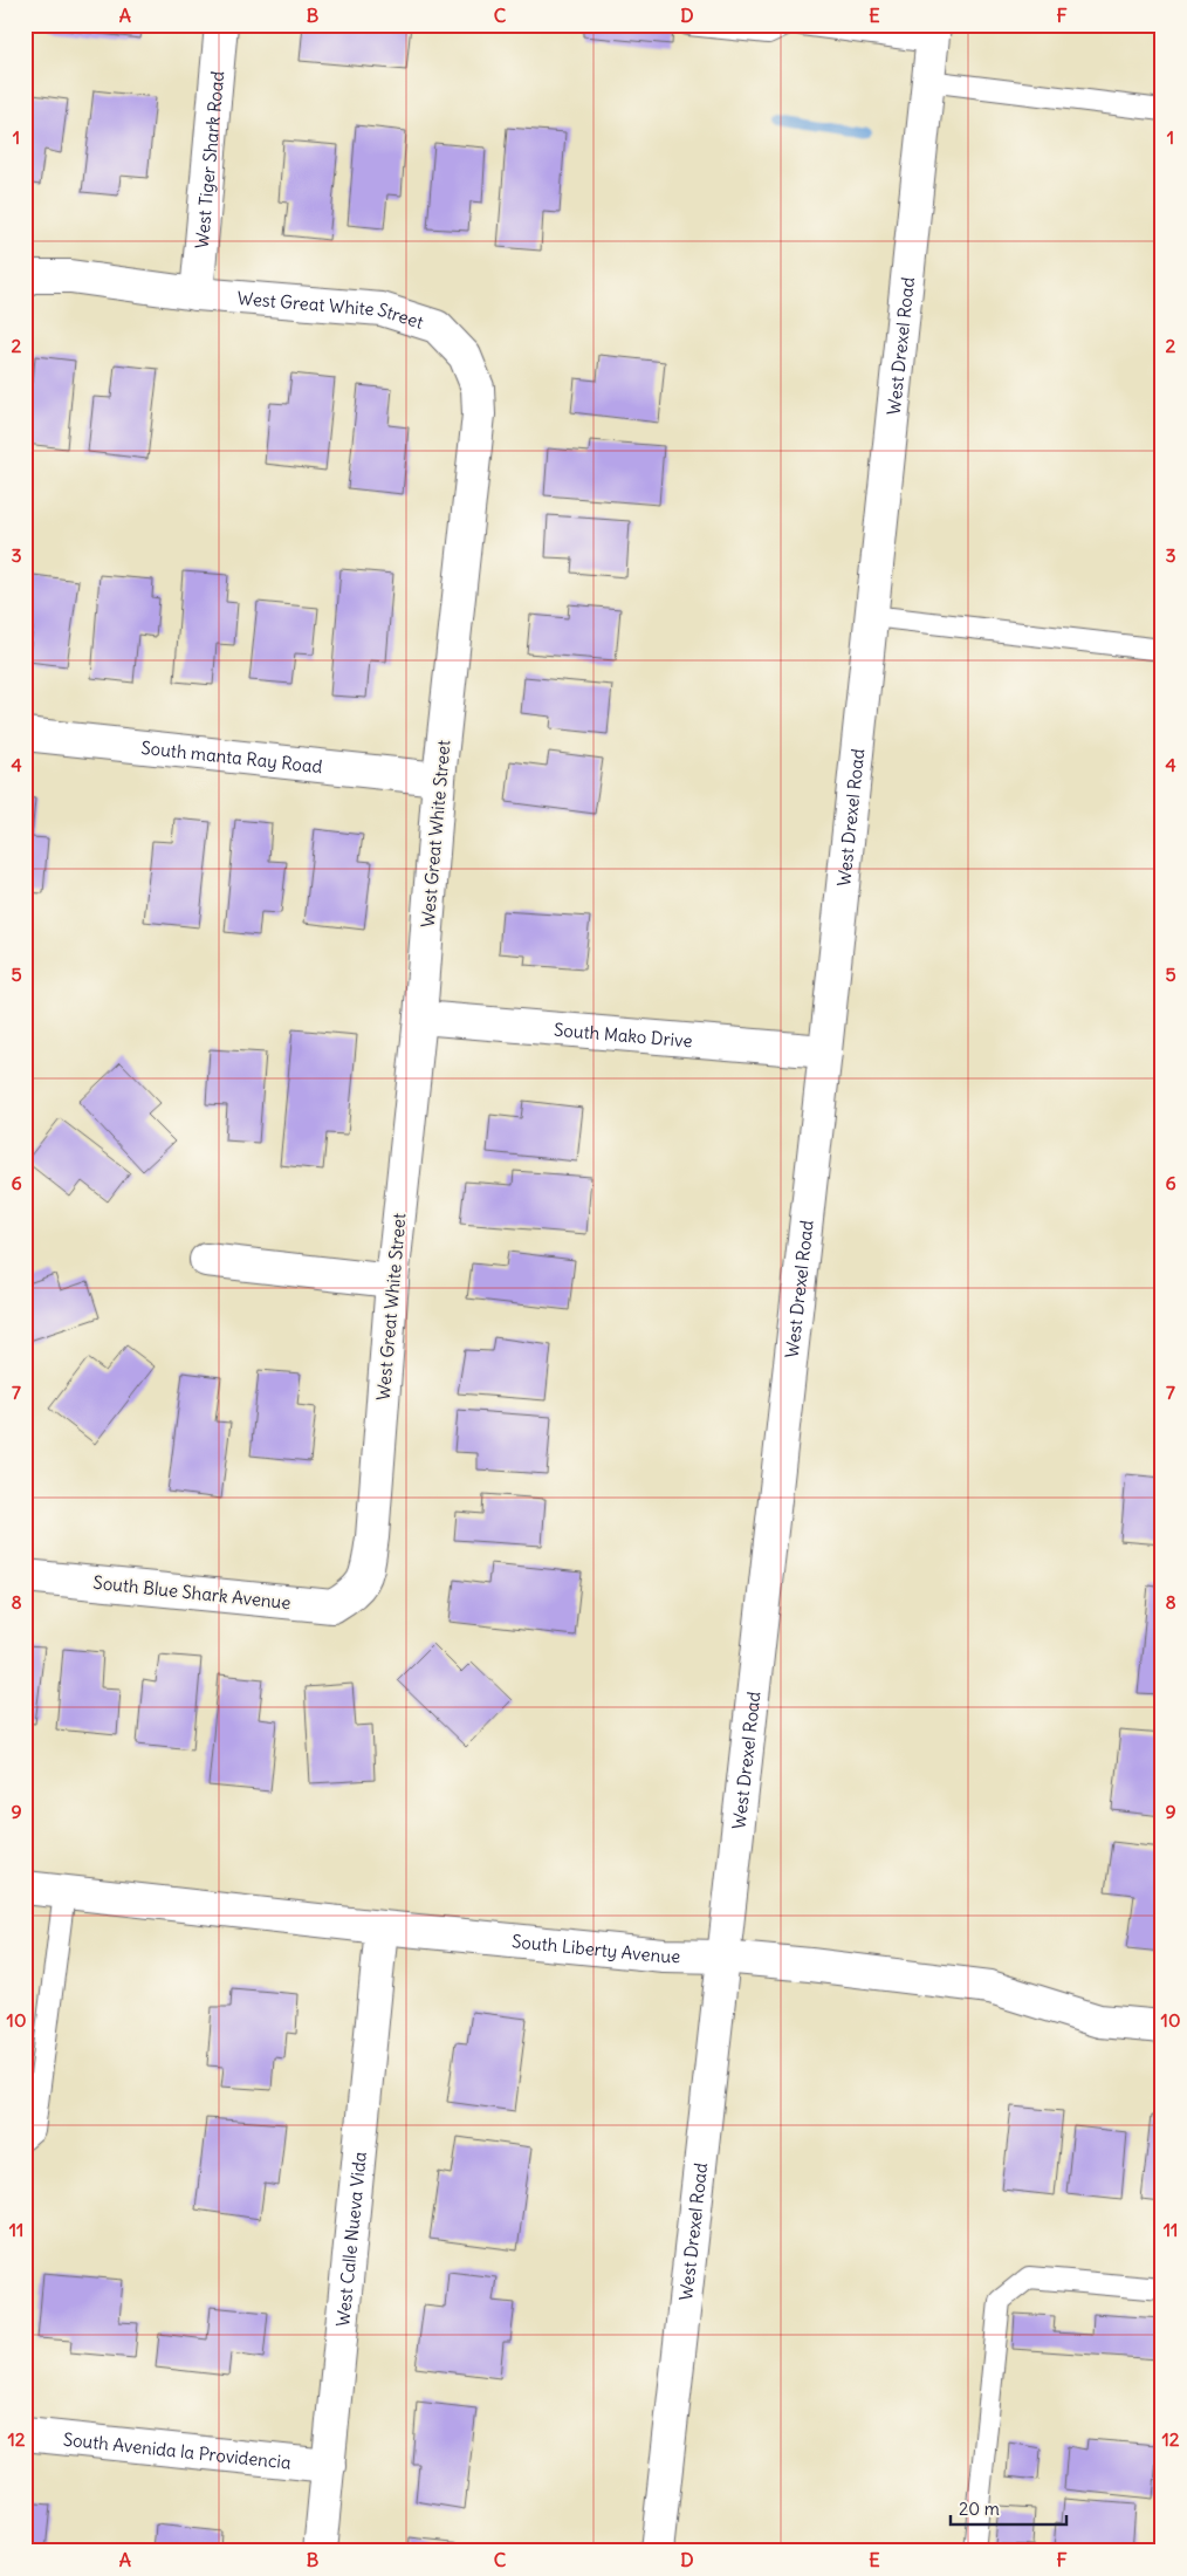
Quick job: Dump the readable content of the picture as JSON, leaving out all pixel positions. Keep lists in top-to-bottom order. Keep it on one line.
{"streets":{"street":["West Tiger Shark Road","West Great White Street","West Drexel Road","South manta Ray Road","South Mako Drive","South Blue Shark Avenue","South Liberty Avenue","West Calle Nueva Vida","South Avenida la Providencia"]},"crossings":[["West Tiger Shark Road","West Great White Street"],["West Great White Street","South manta Ray Road"],["West Great White Street","South Mako Drive"],["West Great White Street","South Blue Shark Avenue"],["West Drexel Road","South Mako Drive"],["West Drexel Road","South Liberty Avenue"],["South Liberty Avenue","West Calle Nueva Vida"],["West Calle Nueva Vida","South Avenida la Providencia"]],"scale_bar":"20 m","grid":{"columns":["A","B","C","D","E","F"],"rows":["1","2","3","4","5","6","7","8","9","10","11","12"]}}
